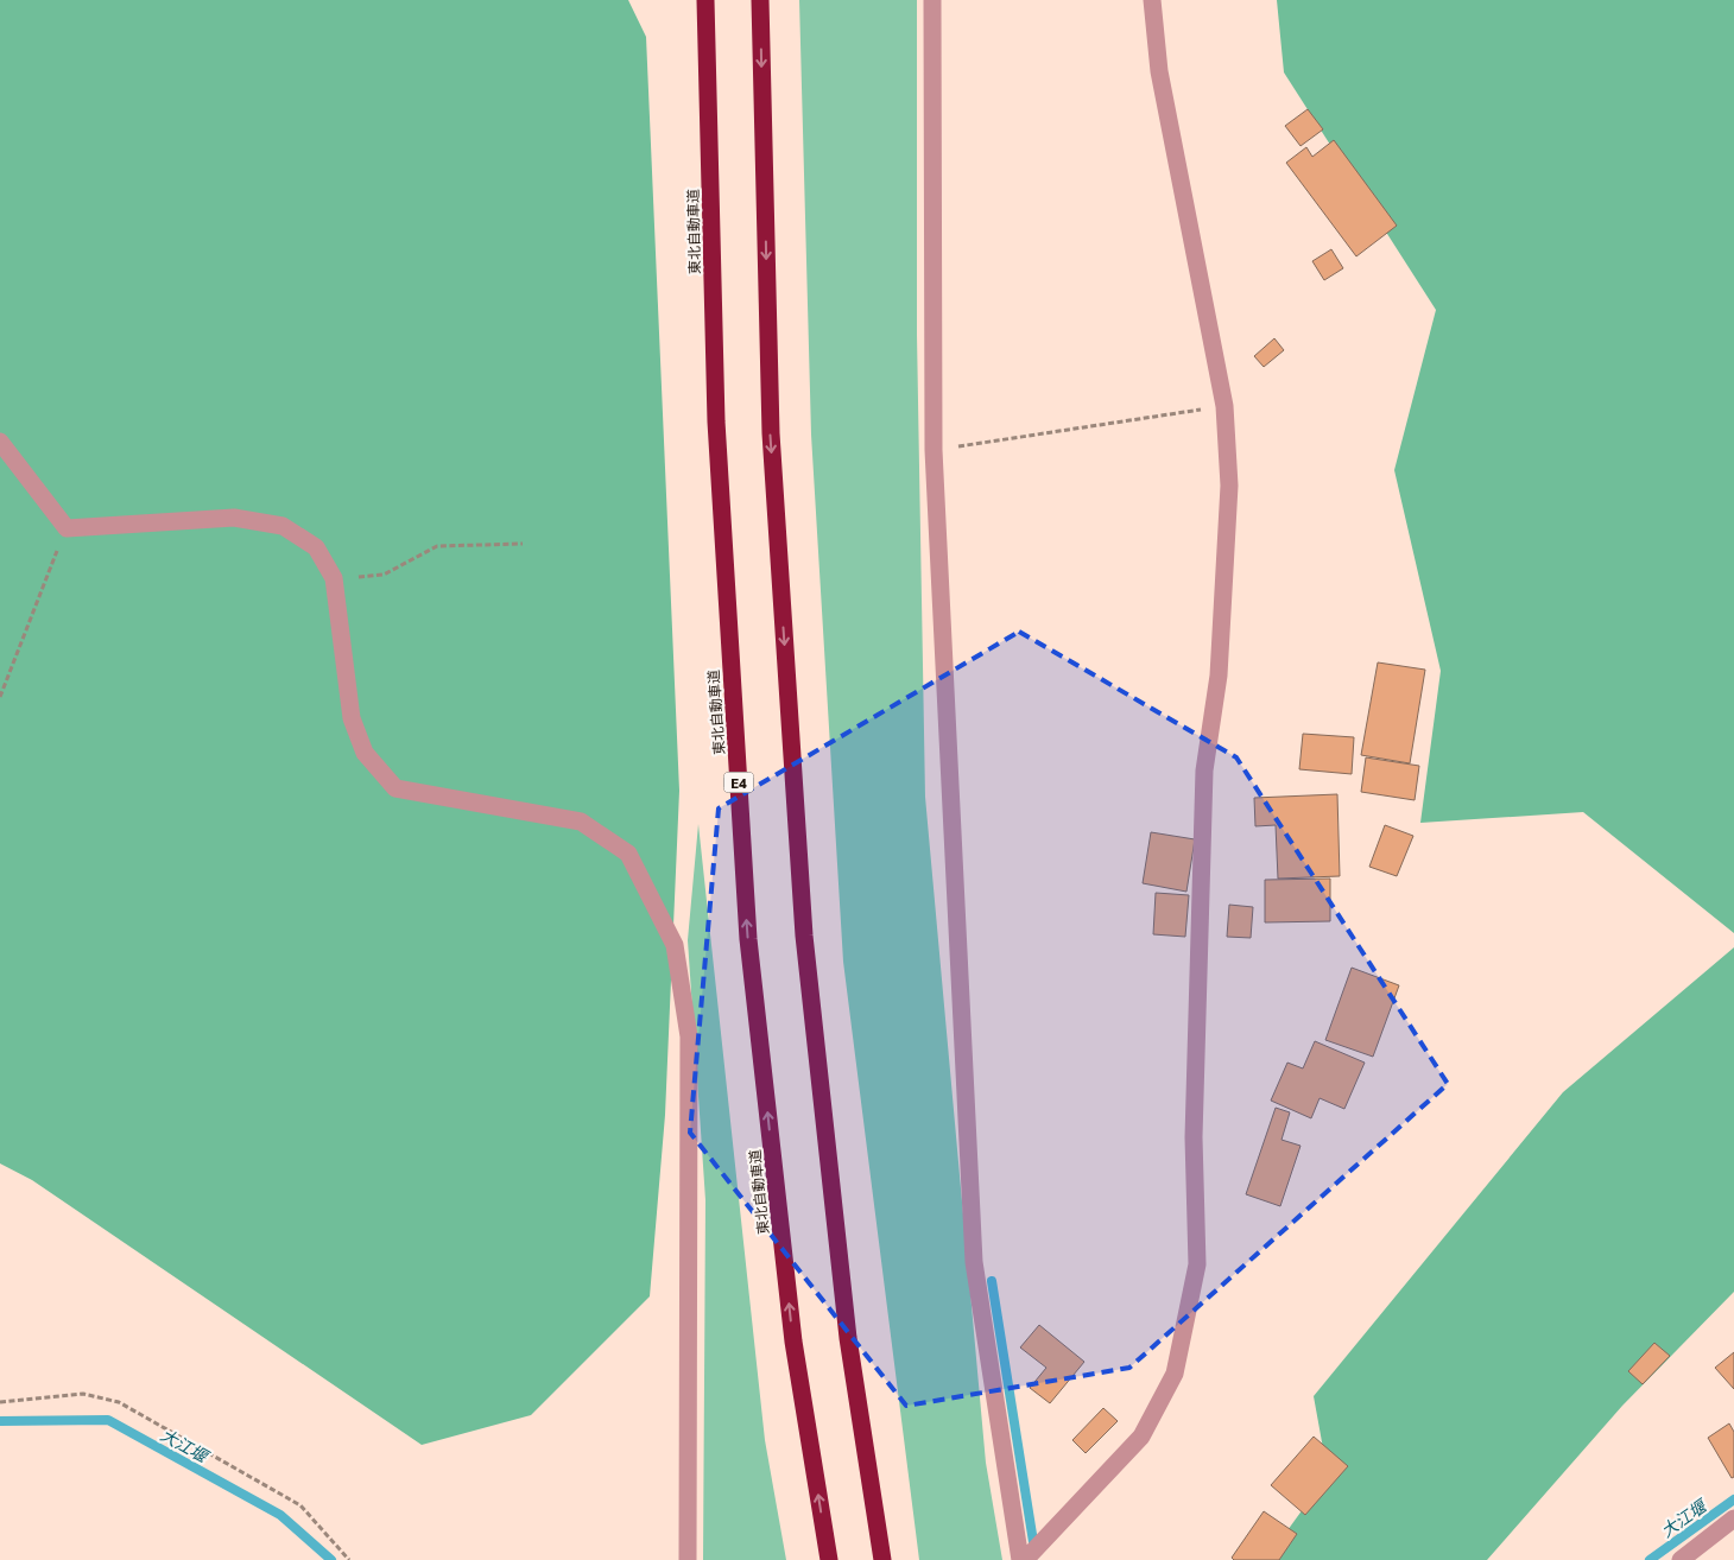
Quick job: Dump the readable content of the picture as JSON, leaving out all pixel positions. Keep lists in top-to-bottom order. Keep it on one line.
{"streets":{"highway":["東北自動車道","E4"]},"water":["大江堰"]}
